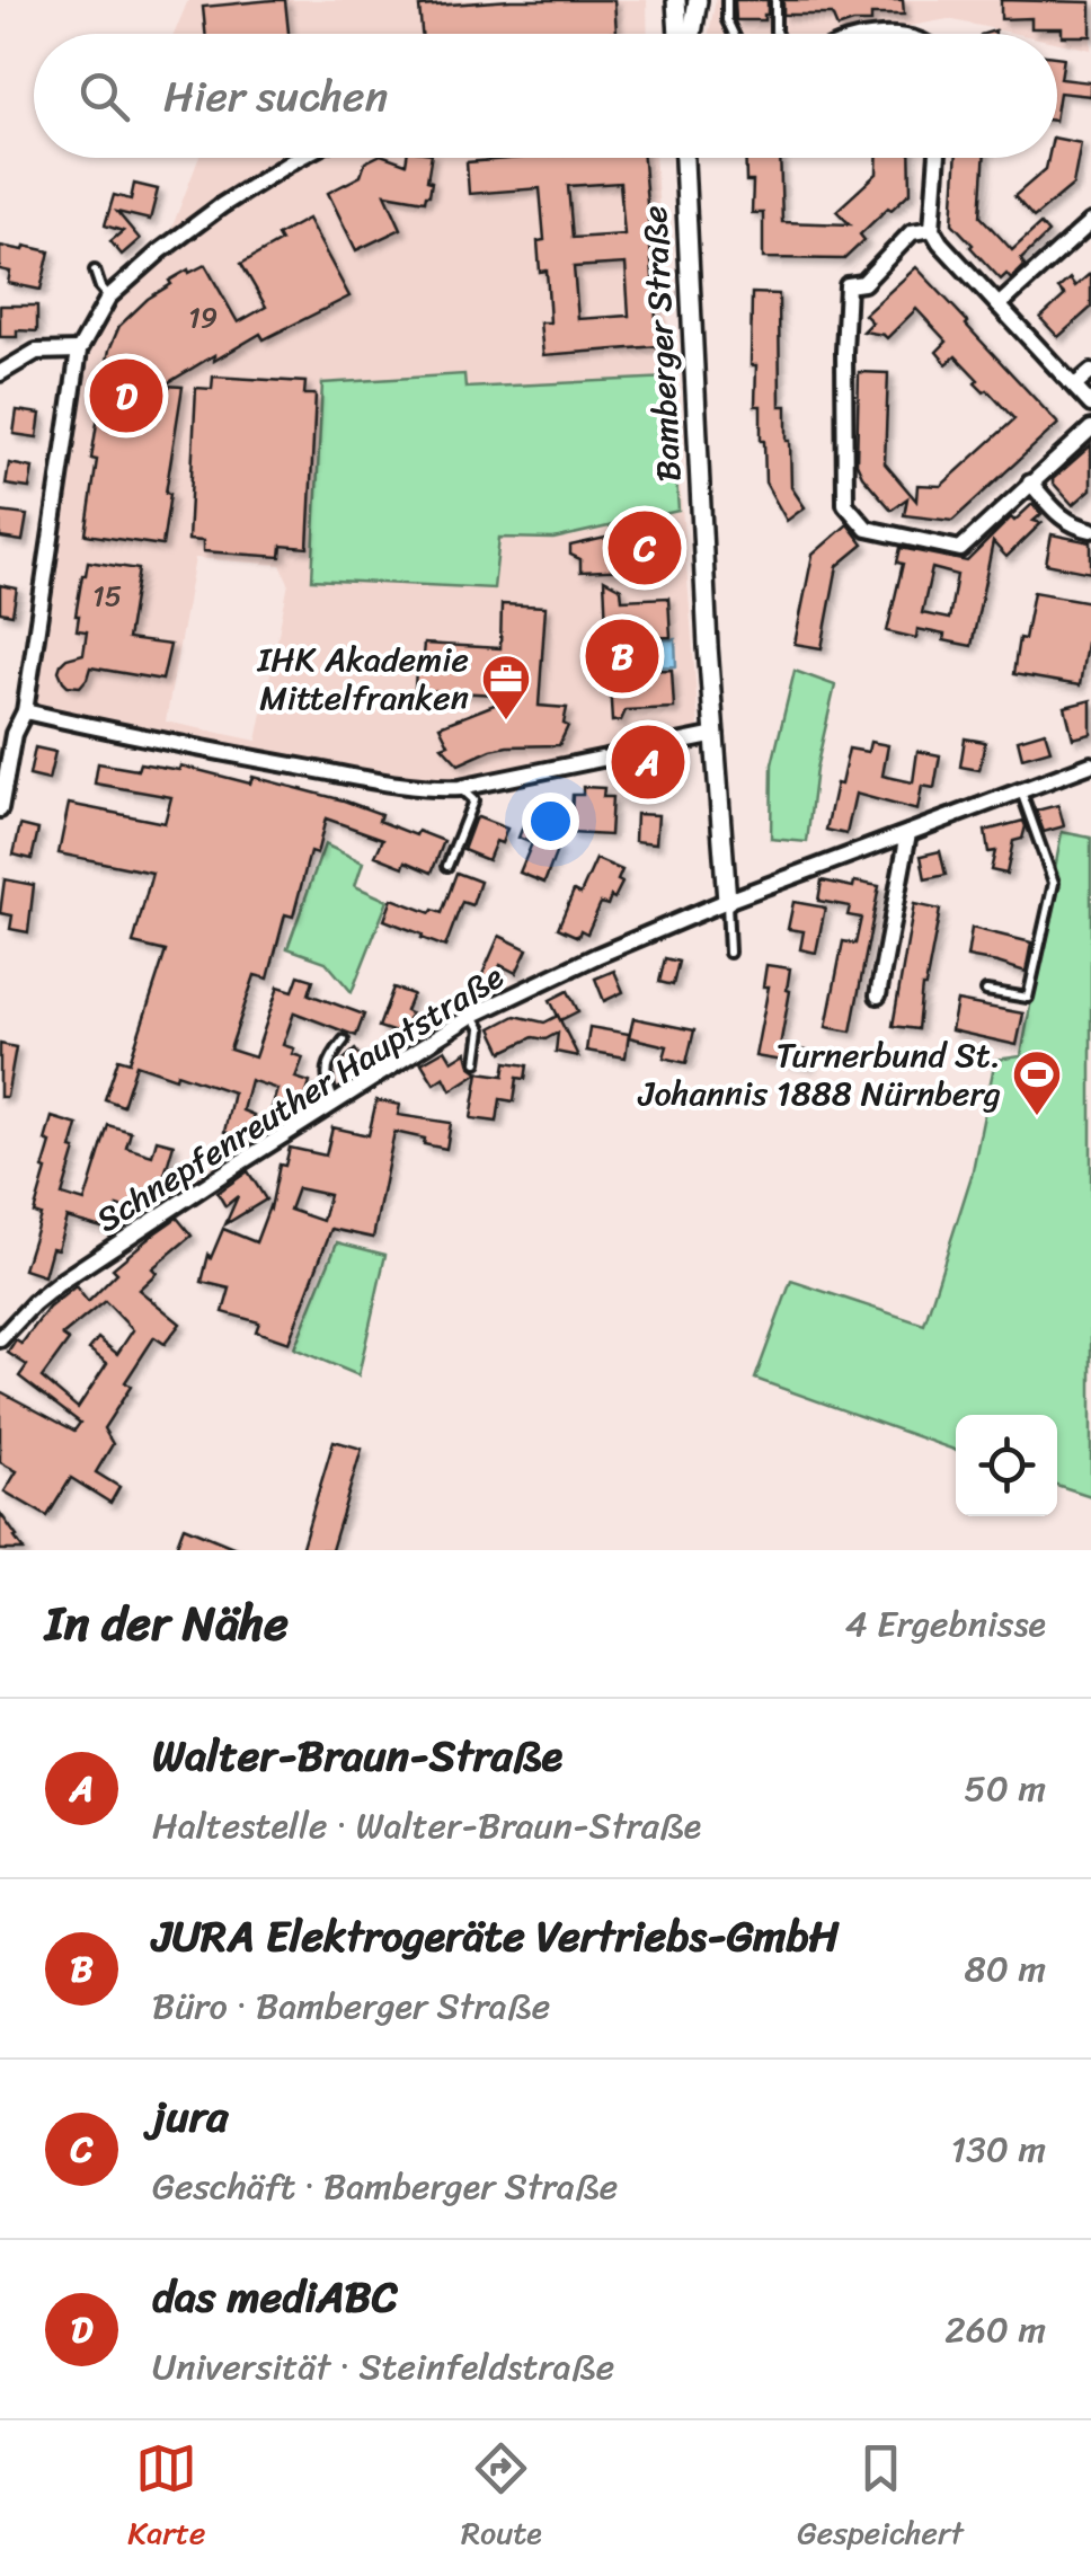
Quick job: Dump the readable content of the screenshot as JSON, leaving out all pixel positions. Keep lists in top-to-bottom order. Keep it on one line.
{"streets":{"street":["Bamberger Straße","Schnepfenreuther Hauptstraße"]},"crossings":[["Bamberger Straße","Schnepfenreuther Hauptstraße"]],"places":{"office":["IHK Akademie Mittelfranken"],"sports":["Turnerbund St. Johannis 1888 Nürnberg"]},"house_numbers":["19","15"],"page":{"search":"Hier suchen","pins":["D","C","B","A"],"heading":["In der Nähe","4 Ergebnisse"],"list":[{"mark":"A","name":"Walter-Braun-Straße","note":"Haltestelle · Walter-Braun-Straße","value":"50 m"},{"mark":"B","name":"JURA Elektrogeräte Vertriebs-GmbH","note":"Büro · Bamberger Straße","value":"80 m"},{"mark":"C","name":"jura","note":"Geschäft · Bamberger Straße","value":"130 m"},{"mark":"D","name":"das mediABC","note":"Universität · Steinfeldstraße","value":"260 m"}],"nav":["Karte","Route","Gespeichert"]}}
